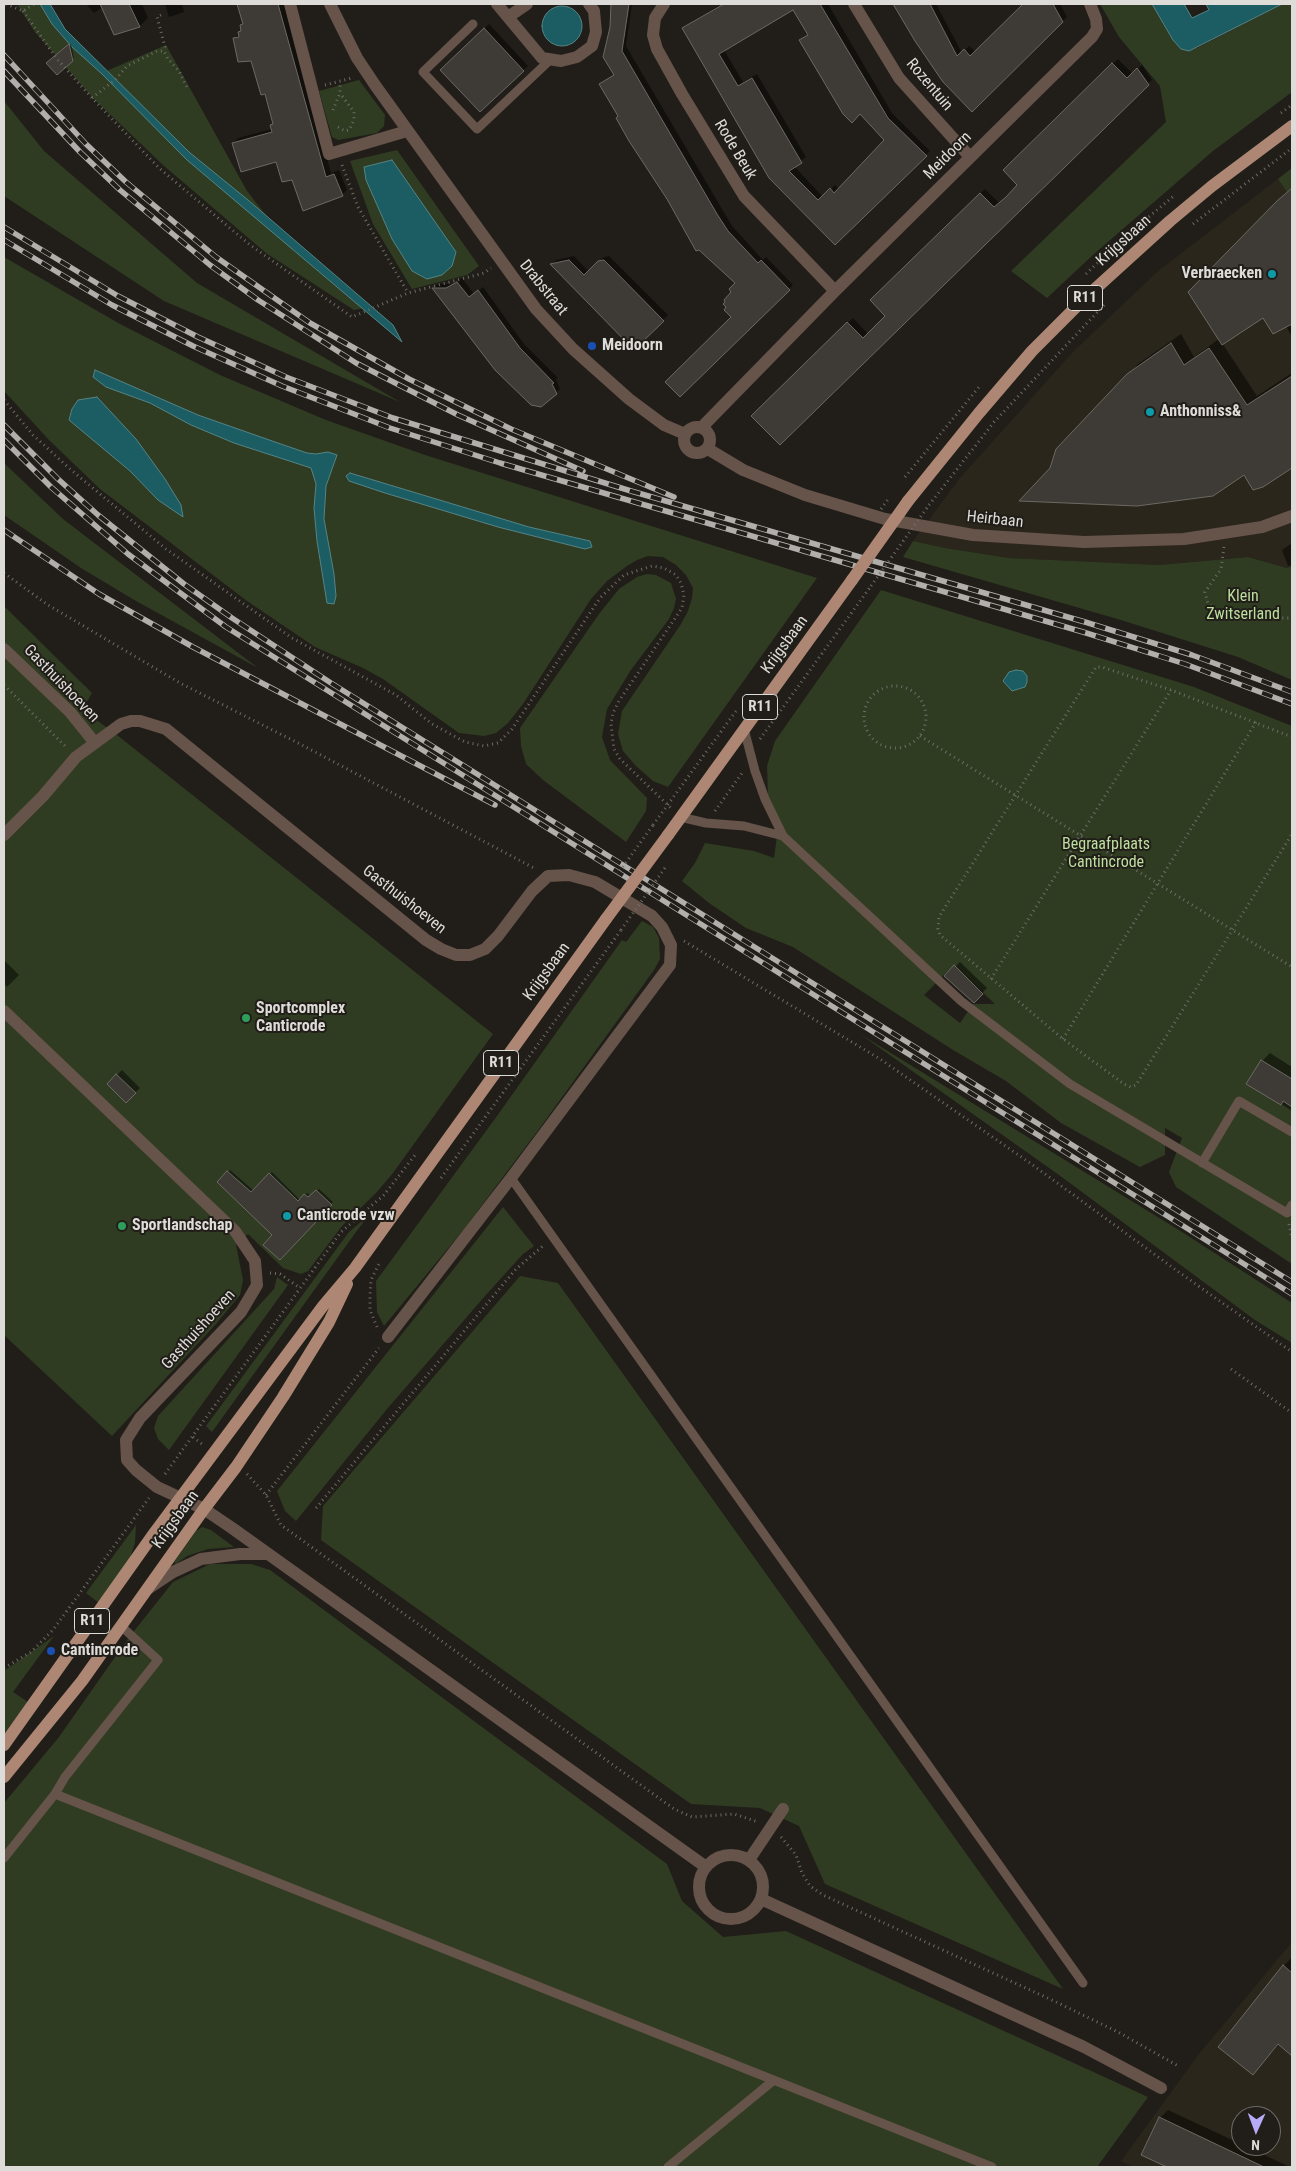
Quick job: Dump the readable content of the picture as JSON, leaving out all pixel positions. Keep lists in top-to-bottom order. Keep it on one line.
{"streets":{"main road":["Krijgsbaan","R11"],"street":["Rozentuin","Rode Beuk","Meidoorn","Drabstraat","Heirbaan","Gasthuishoeven"]},"crossings":[["Rozentuin","Meidoorn"],["Rode Beuk","Meidoorn"],["Meidoorn","Drabstraat"],["Meidoorn","Heirbaan"],["Krijgsbaan","Gasthuishoeven"],["Drabstraat","Heirbaan"]],"parks":["Klein Zwitserland","Begraafplaats Cantincrode"],"places":["Verbraecken","Meidoorn","Anthonniss&","Sportcomplex Canticrode","Canticrode vzw","Sportlandschap","Cantincrode"],"north":"bottom"}
